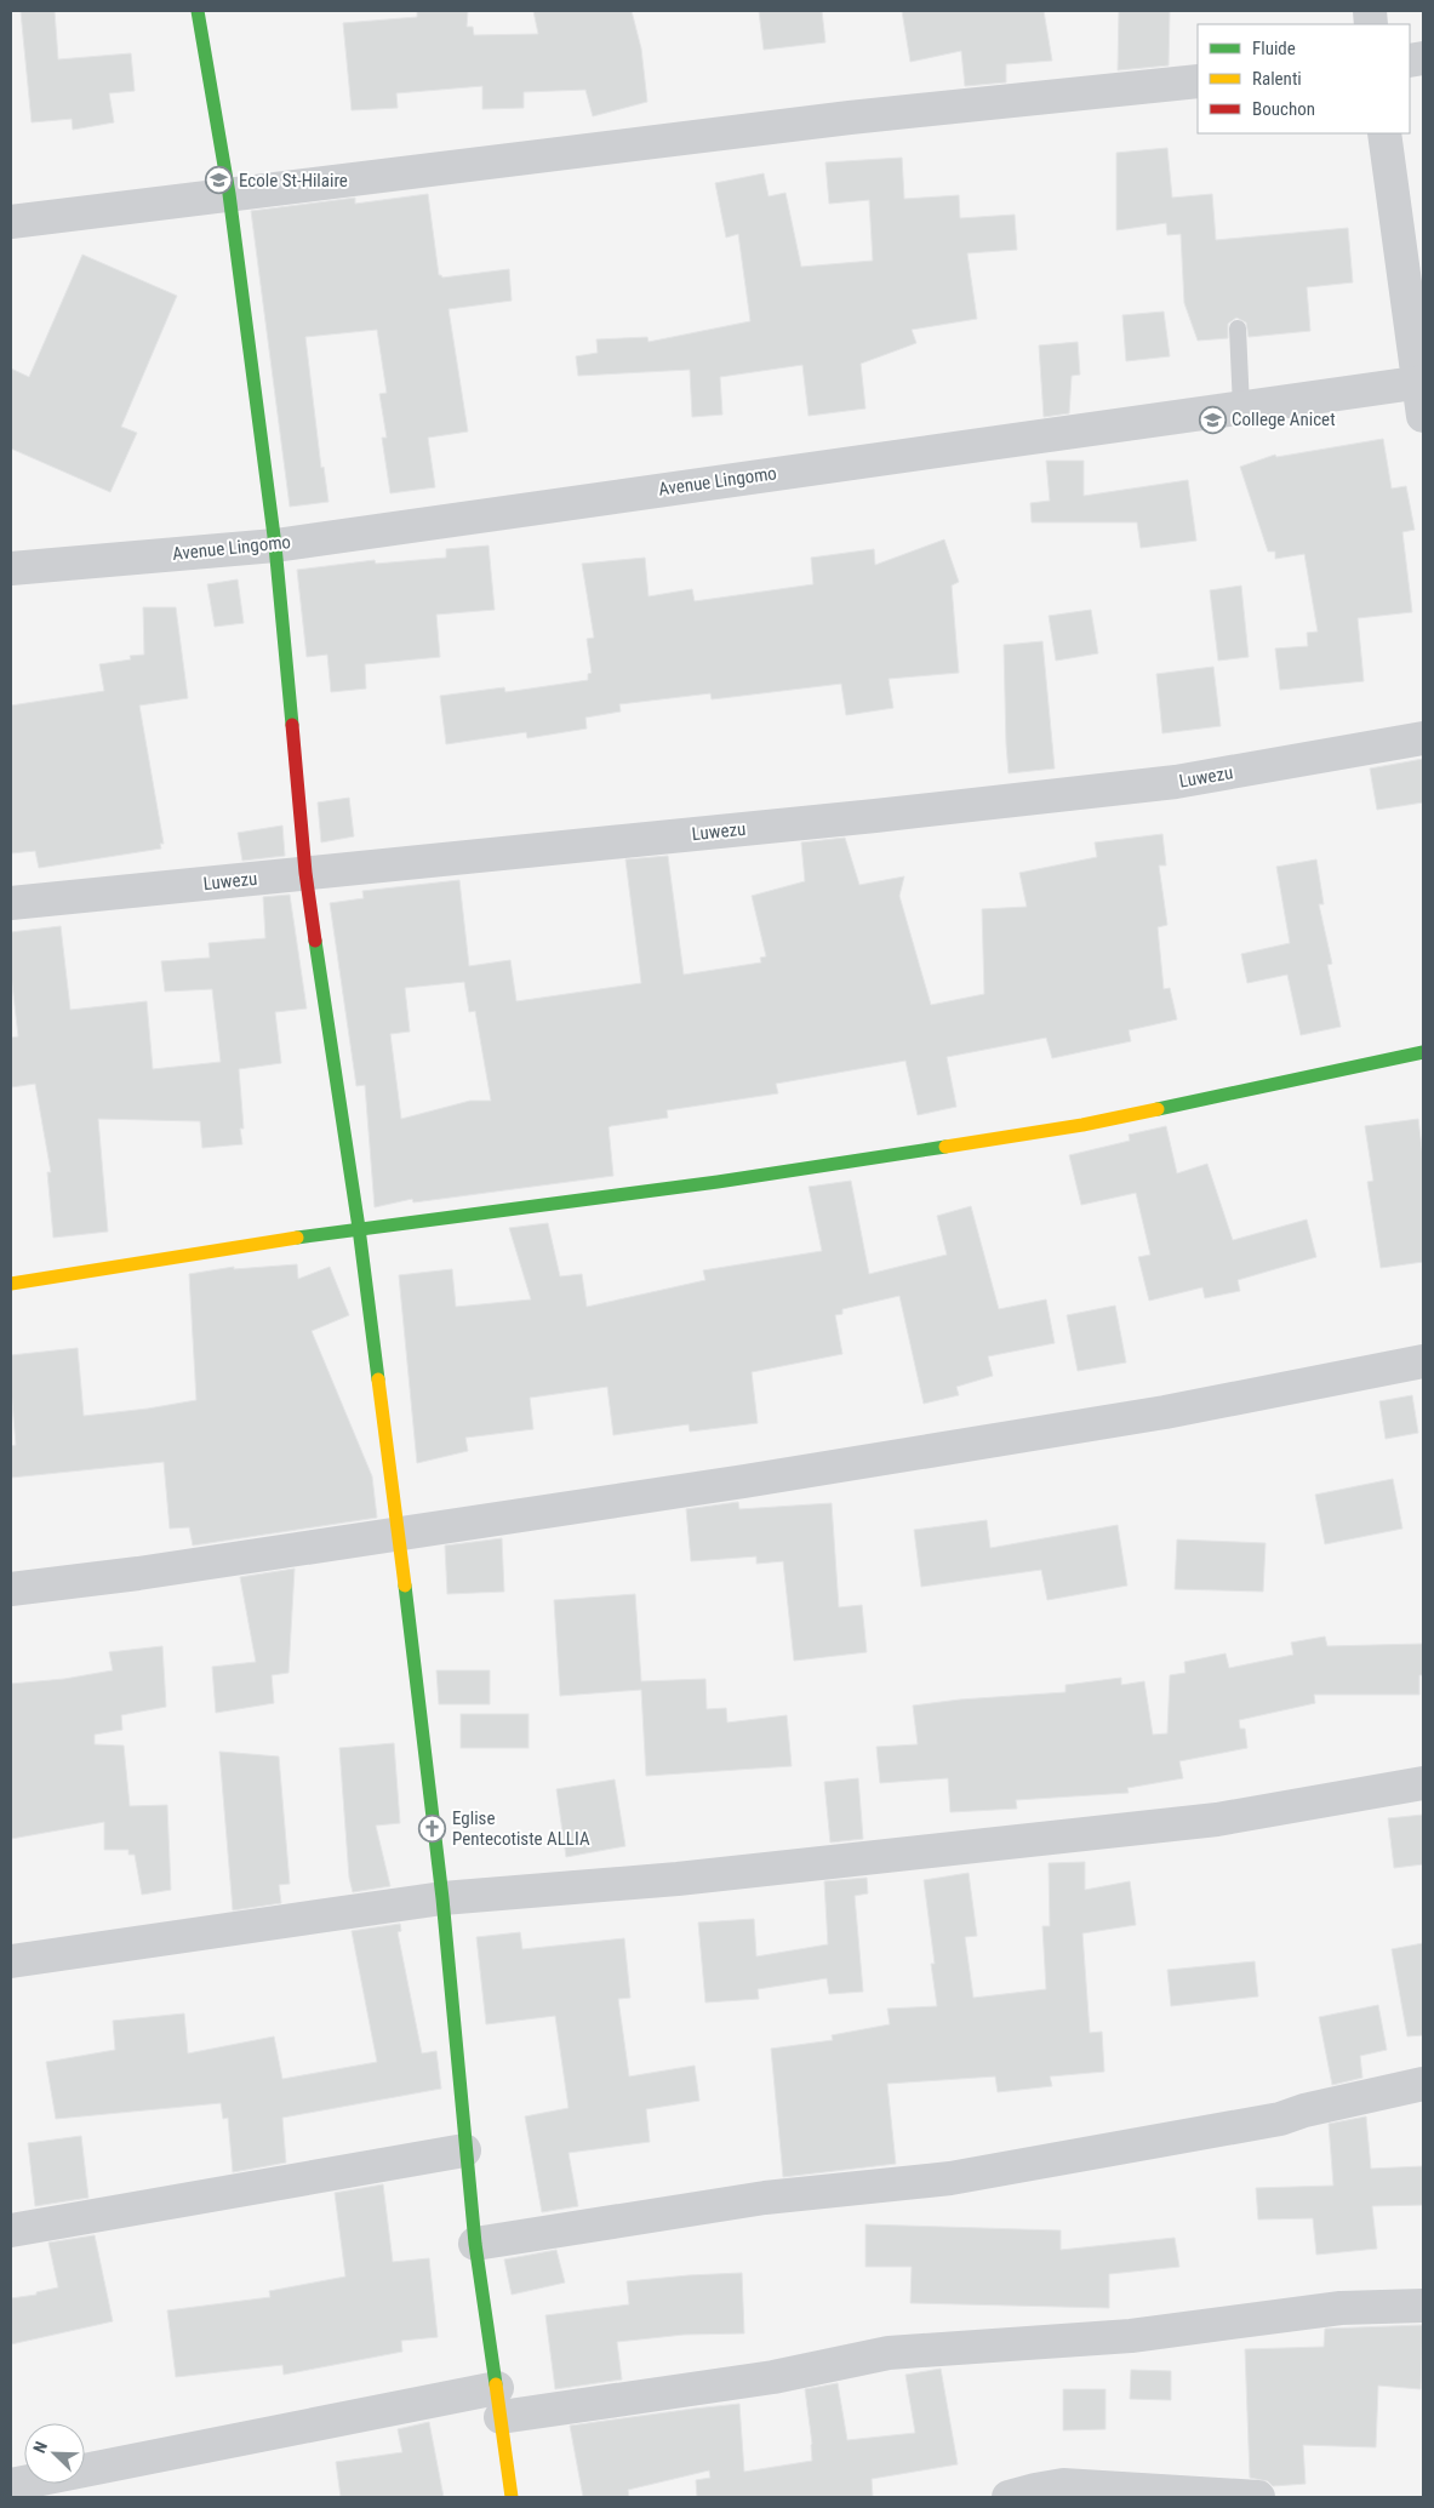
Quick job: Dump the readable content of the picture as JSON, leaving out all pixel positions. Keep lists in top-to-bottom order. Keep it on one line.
{"streets":{"street":["Avenue Lingomo","Luwezu"]},"places":{"school or university":["Ecole St-Hilaire","College Anicet"],"church":["Eglise Pentecotiste ALLIA"]},"legend":["Fluide","Ralenti","Bouchon"],"north":"top left"}
